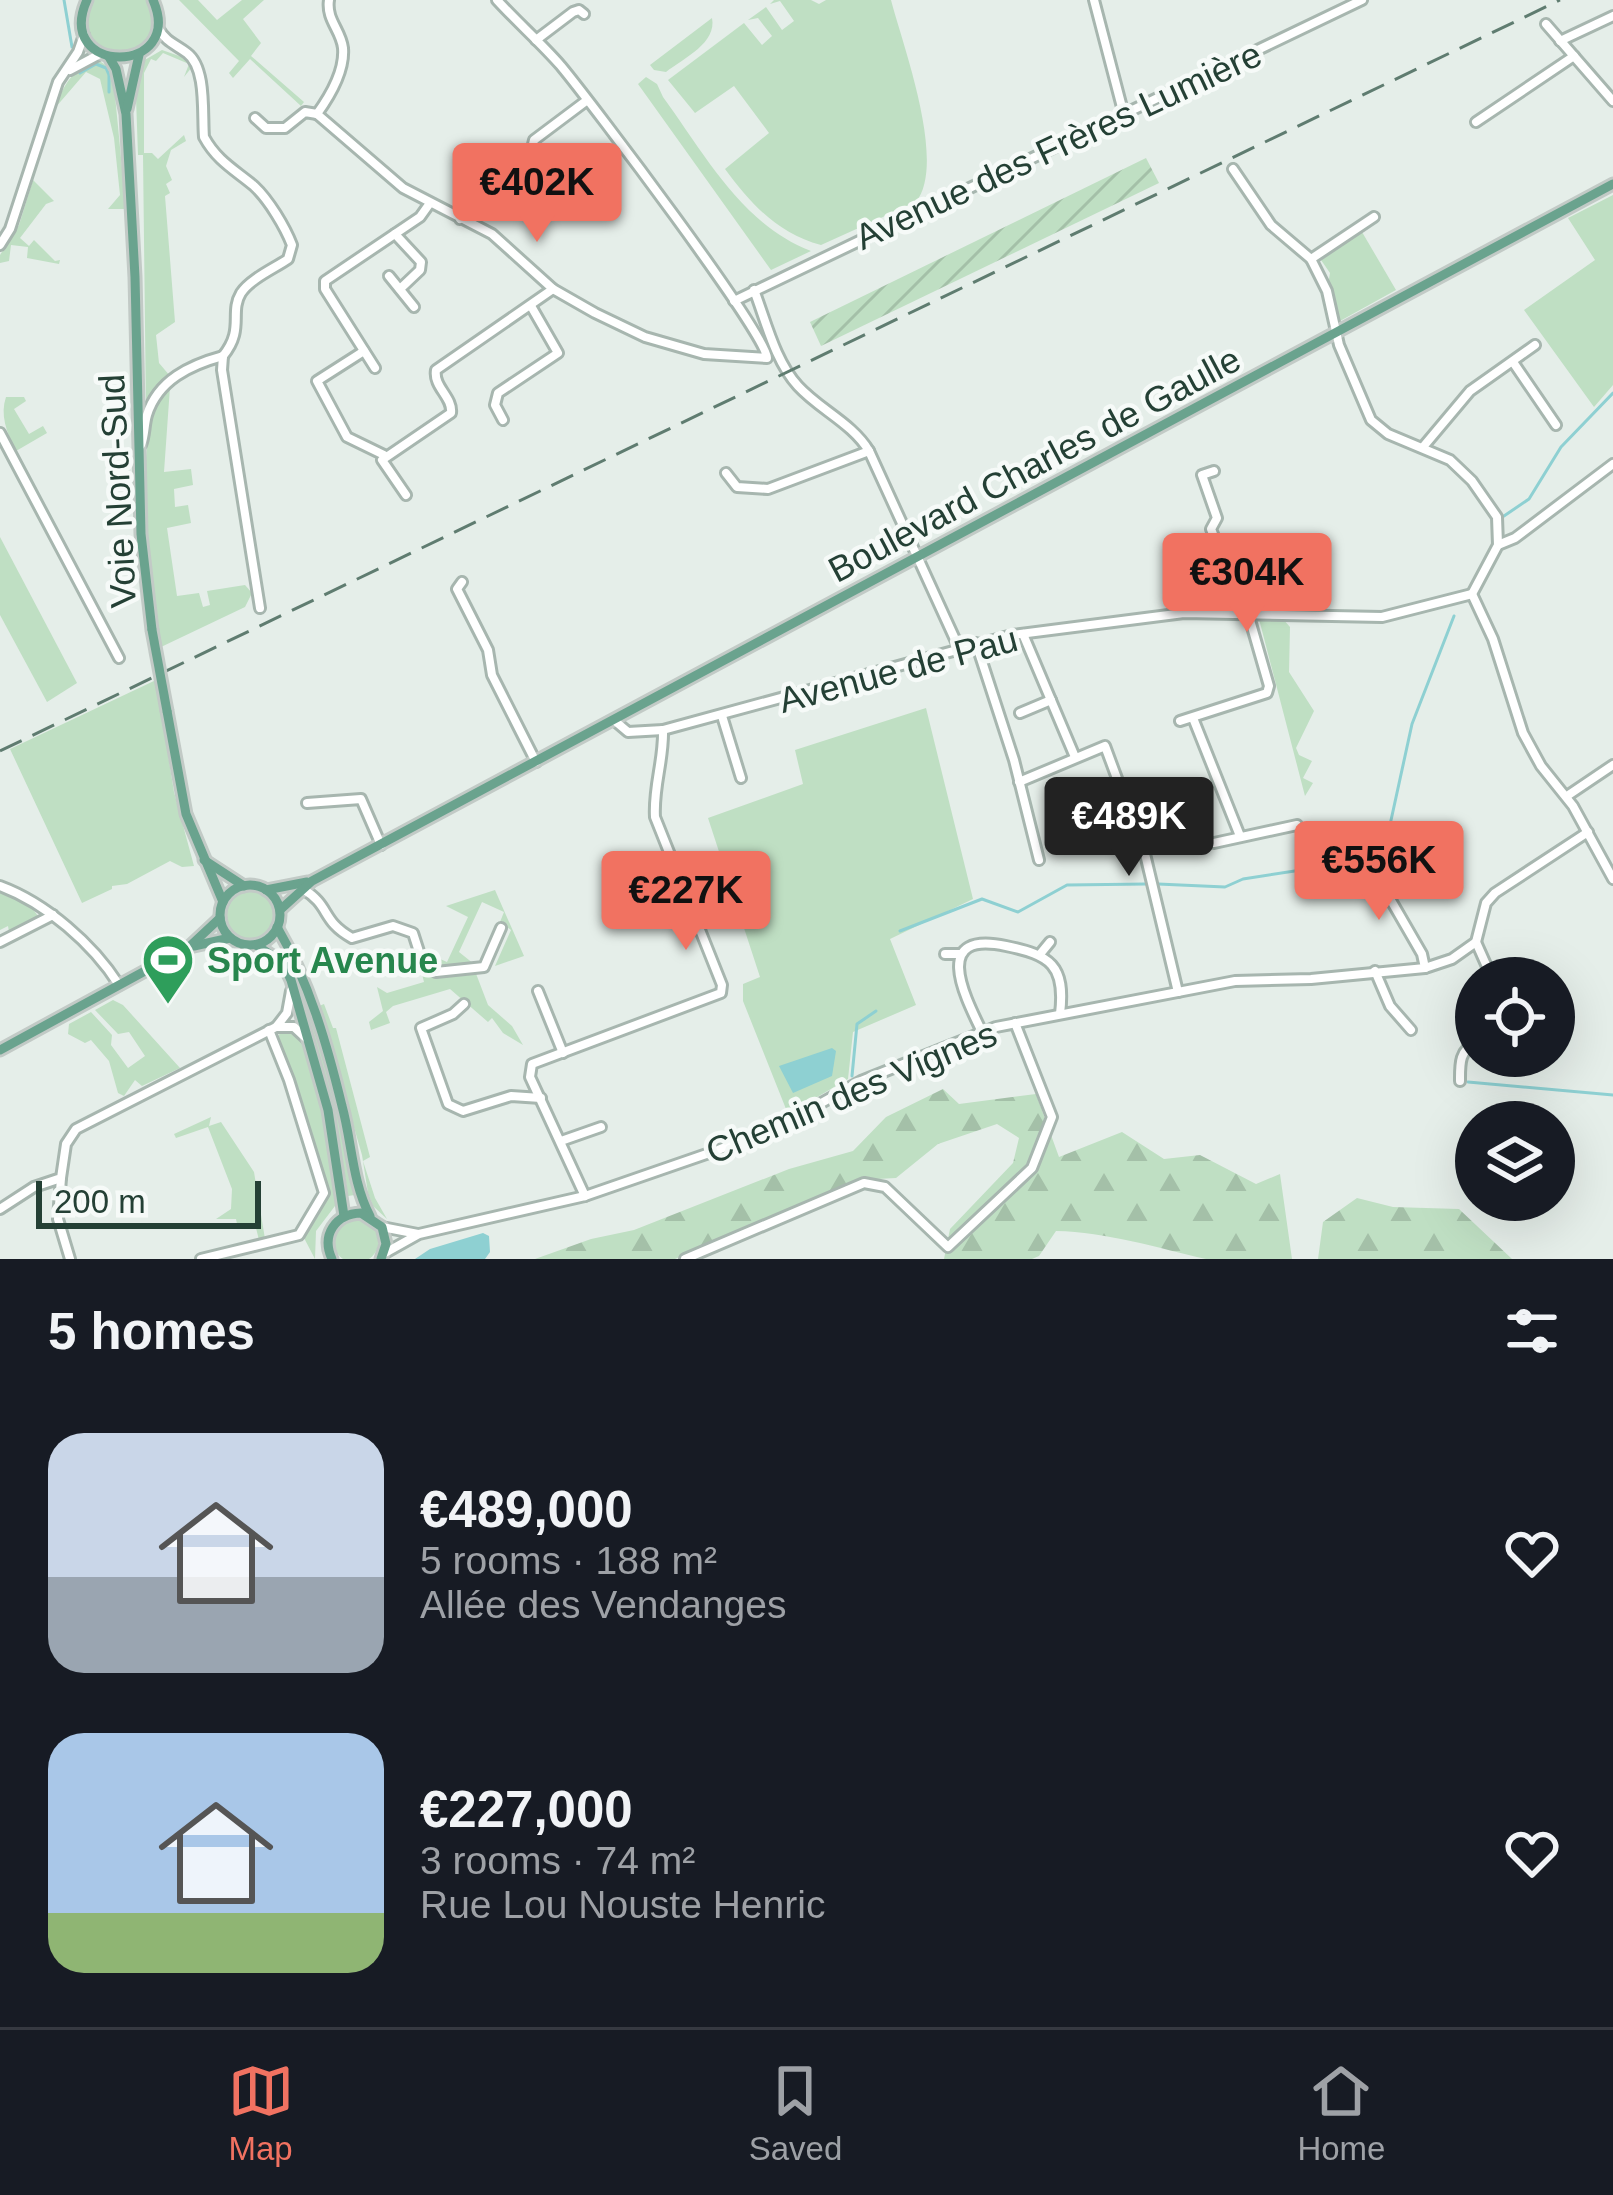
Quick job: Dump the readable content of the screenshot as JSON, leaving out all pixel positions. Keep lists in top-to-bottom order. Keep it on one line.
{"streets":{"main road":["Boulevard Charles de Gaulle","Voie Nord-Sud"],"street":["Avenue des Frères Lumière","Avenue de Pau","Chemin des Vignes"]},"crossings":[["Boulevard Charles de Gaulle","Avenue de Pau"]],"places":{"sports":["Sport Avenue"]},"scale_bar":"200 m","page":{"price":["€402K","€304K","€489K","€556K","€227K"],"scale":"200 m","heading":"5 homes","list":[{"name":"€489,000","note":"5 rooms · 188 m² · Allée des Vendanges"},{"name":"€227,000","note":"3 rooms · 74 m² · Rue Lou Nouste Henric"}],"tabs":["Map","Saved","Home"]}}
